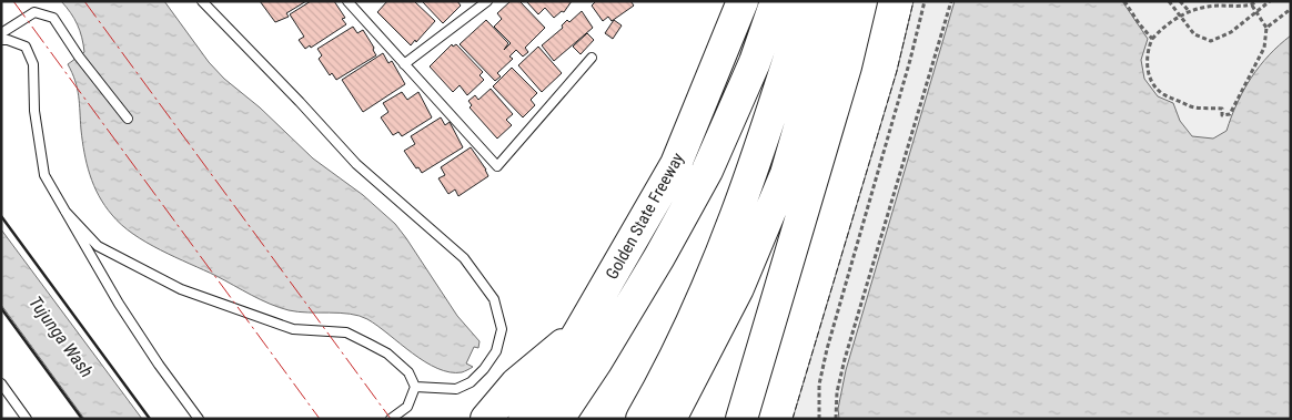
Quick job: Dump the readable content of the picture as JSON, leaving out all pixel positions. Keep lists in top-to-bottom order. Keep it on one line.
{"streets":{"highway":["Golden State Freeway"]},"water":["Tujunga Wash"]}
